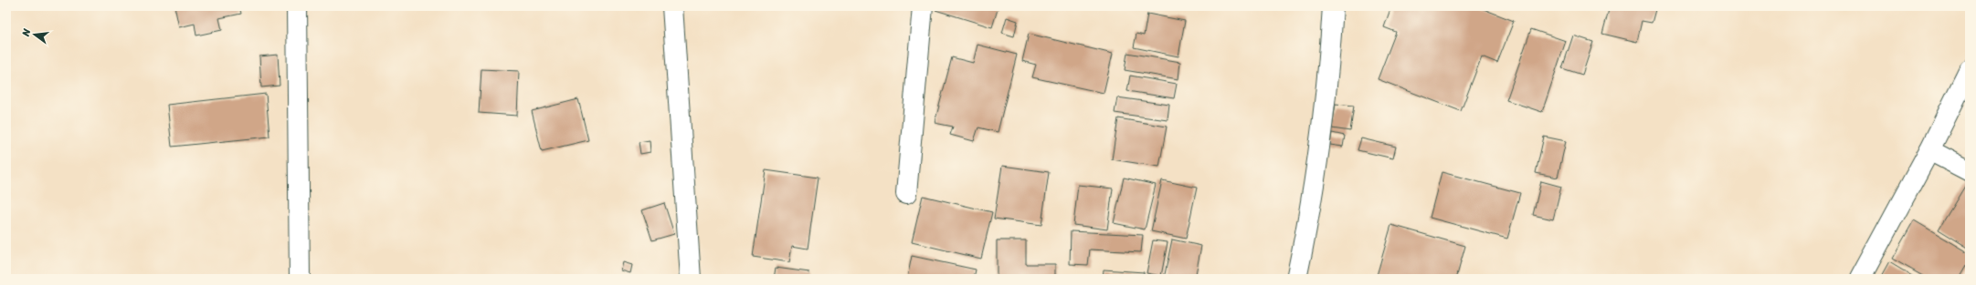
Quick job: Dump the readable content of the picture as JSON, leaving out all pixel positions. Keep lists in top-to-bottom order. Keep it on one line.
{"north":"left"}
